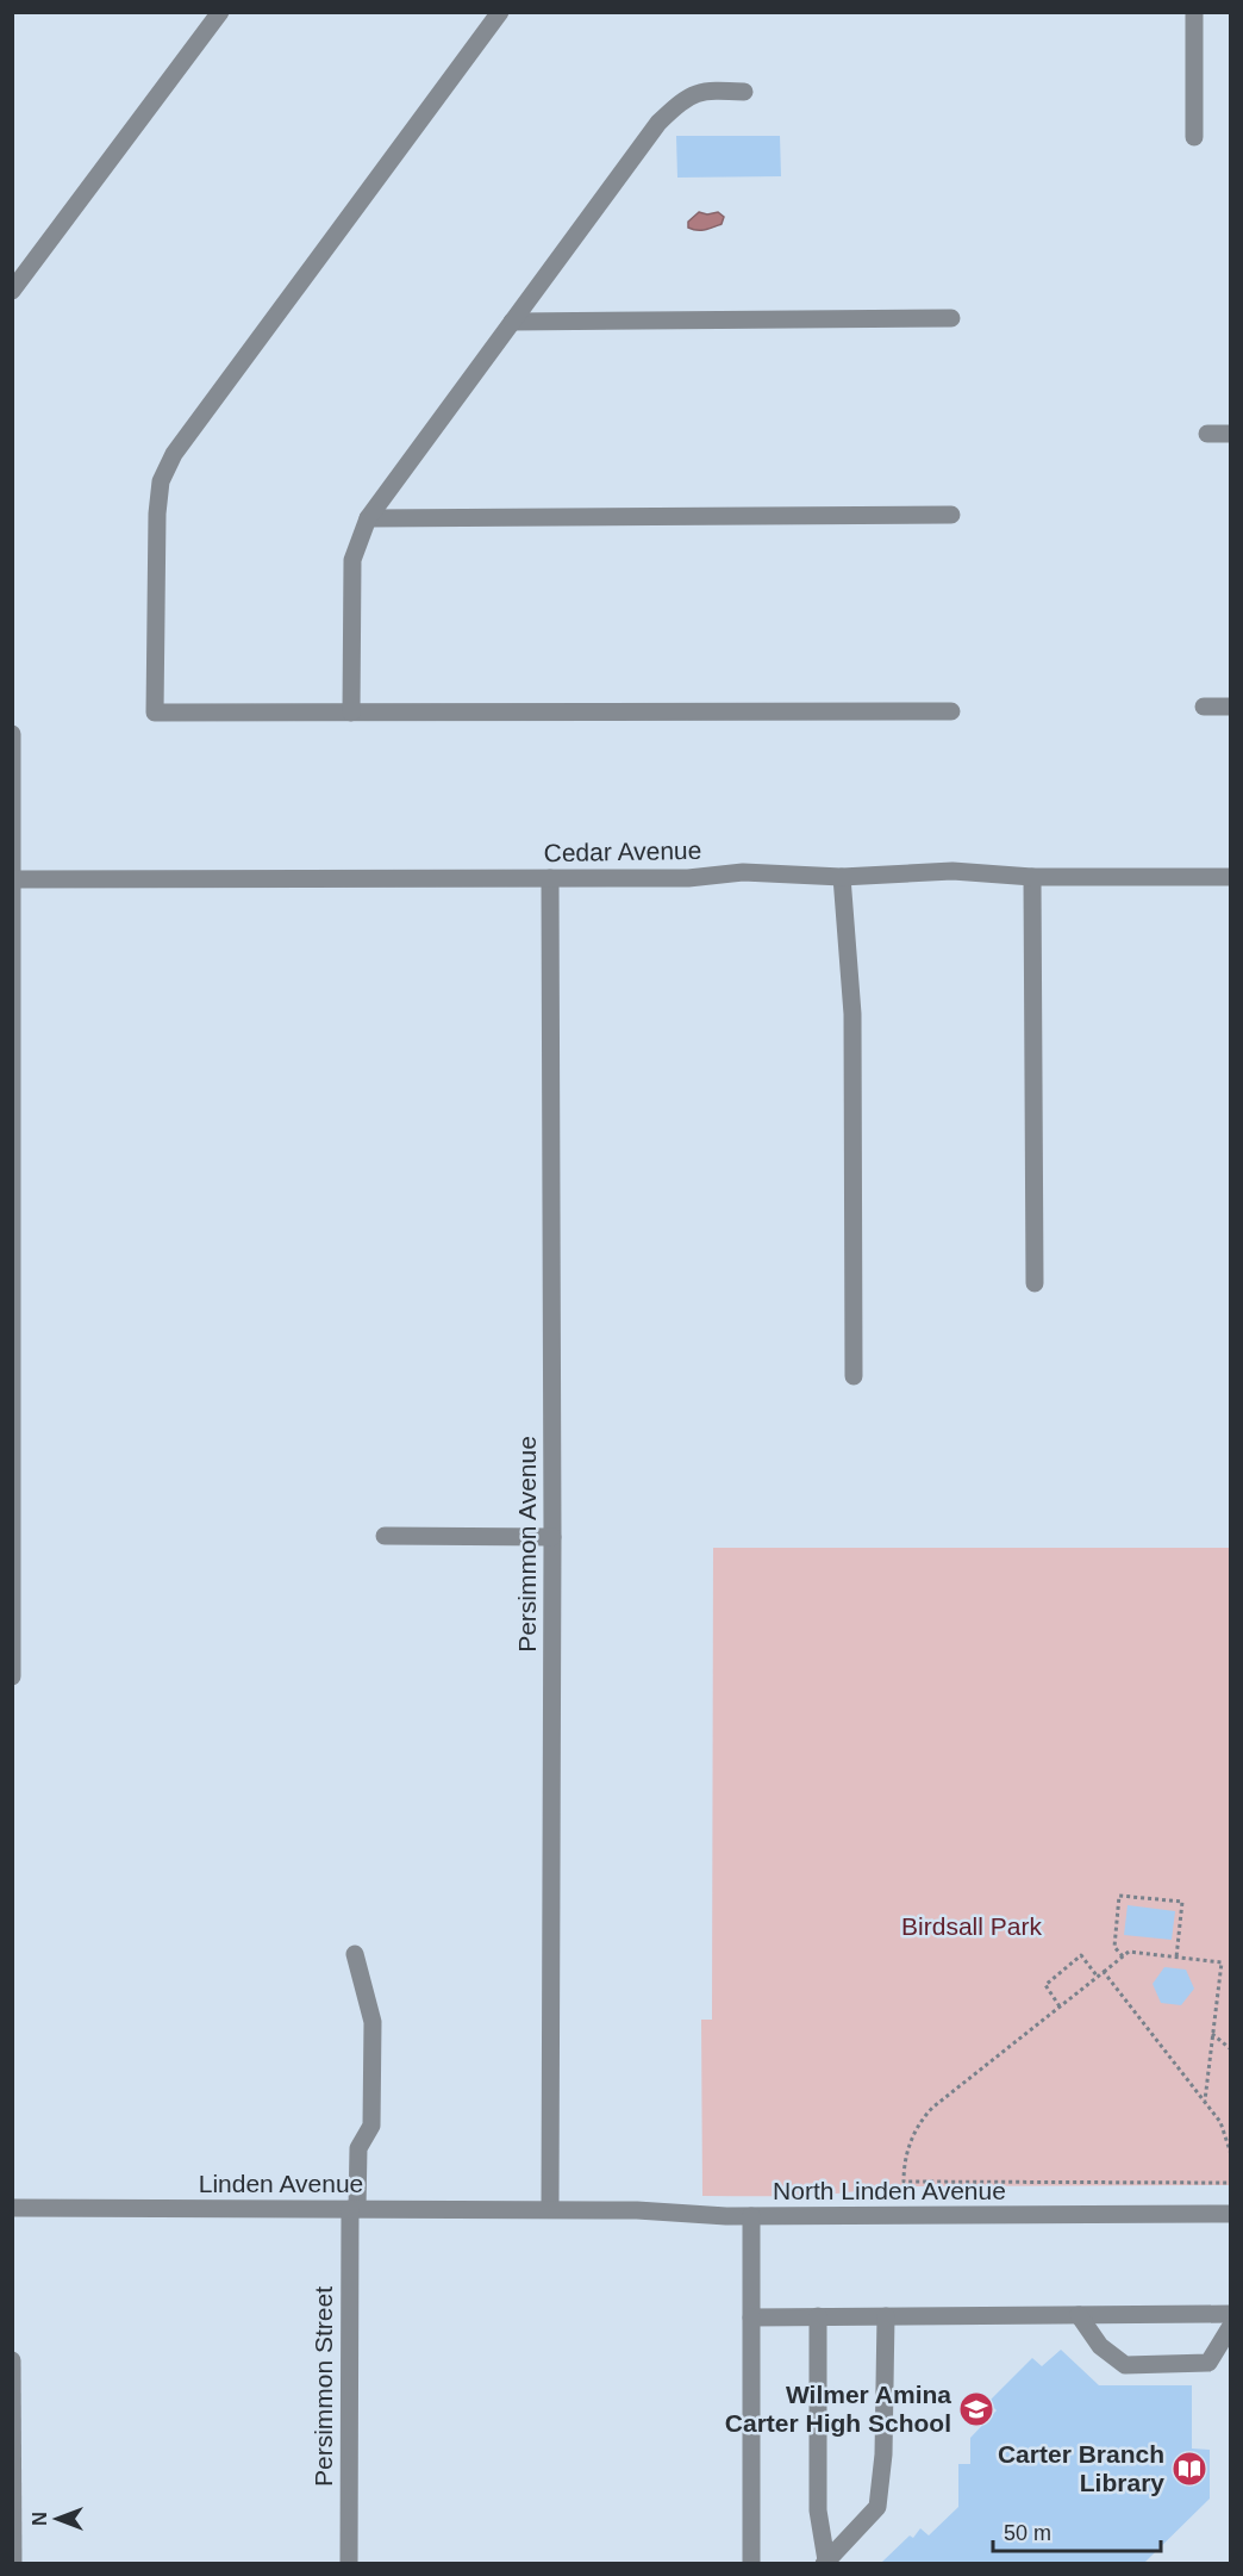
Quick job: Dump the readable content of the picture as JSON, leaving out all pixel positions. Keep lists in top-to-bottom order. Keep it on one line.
{"streets":{"street":["Cedar Avenue","Persimmon Avenue","Linden Avenue","North Linden Avenue","Persimmon Street"]},"crossings":[["Cedar Avenue","Persimmon Avenue"],["Persimmon Avenue","Linden Avenue"],["Persimmon Avenue","North Linden Avenue"],["Linden Avenue","North Linden Avenue"],["Linden Avenue","Persimmon Street"]],"parks":["Birdsall Park"],"places":{"school or university":["Wilmer Amina Carter High School"],"library":["Carter Branch Library"]},"scale_bar":"50 m","north":"left"}
